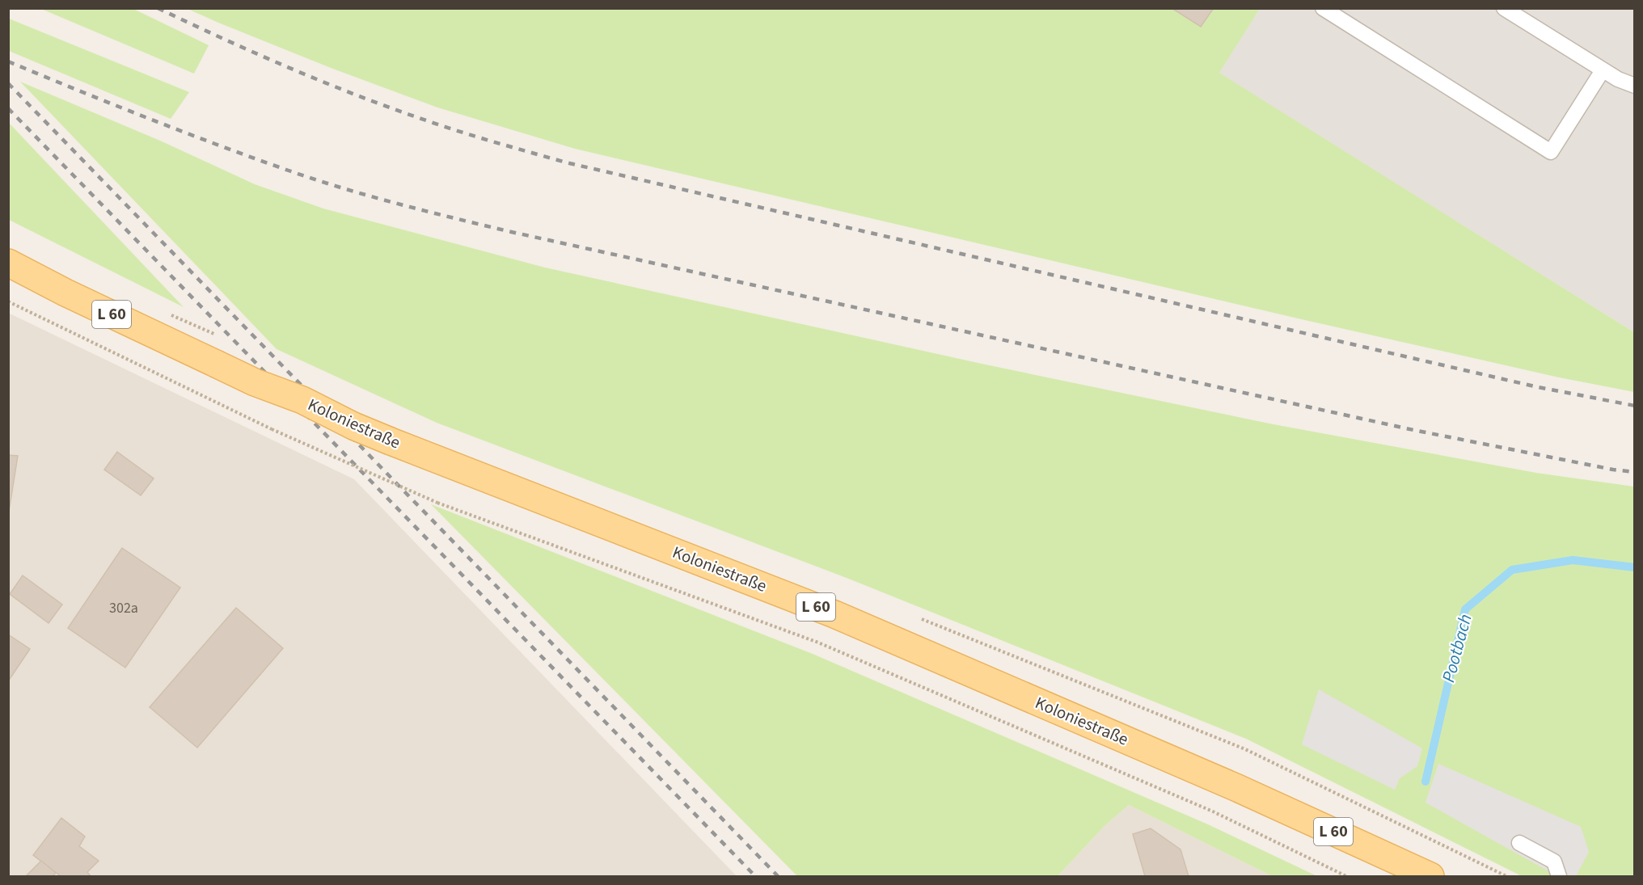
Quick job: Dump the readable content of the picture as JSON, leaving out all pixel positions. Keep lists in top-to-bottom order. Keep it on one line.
{"streets":{"main road":["L 60","Koloniestraße"]},"water":["Pootbach"],"house_numbers":["302a"]}
